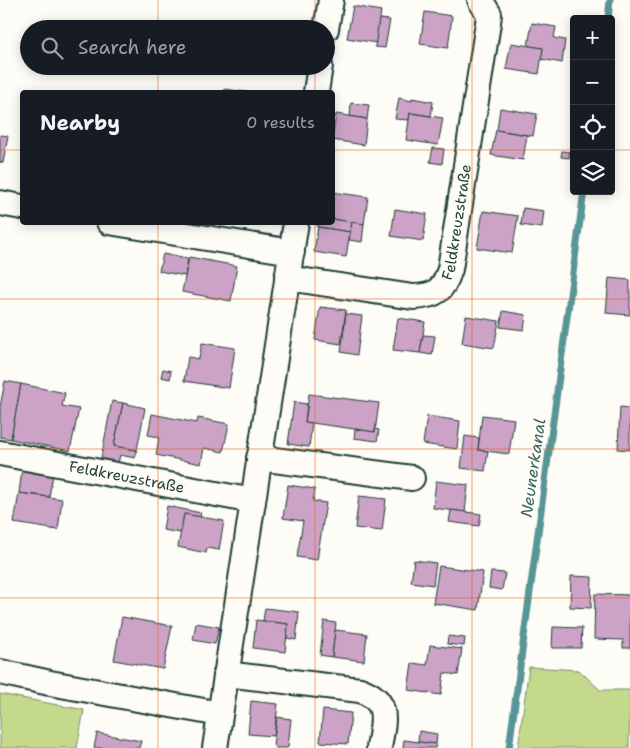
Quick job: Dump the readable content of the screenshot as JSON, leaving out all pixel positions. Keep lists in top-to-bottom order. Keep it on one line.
{"streets":{"street":["Feldkreuzstraße"]},"water":["Neunerkanal"],"page":{"map_buttons":["+","−"],"search":"Search here","heading":["Nearby","0 results"]}}
